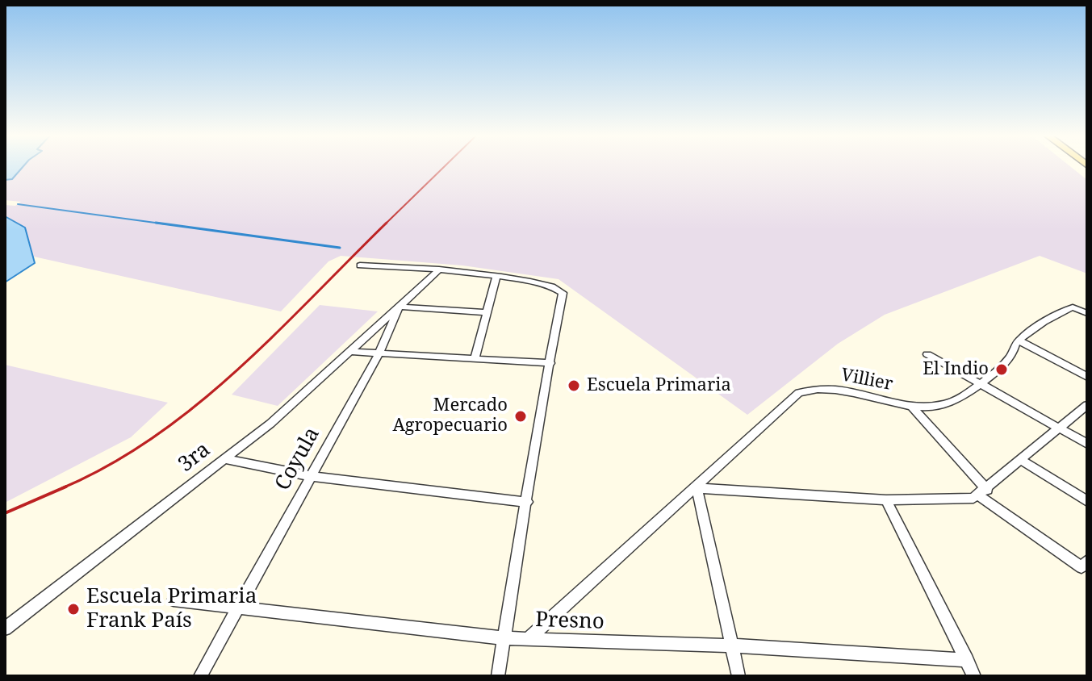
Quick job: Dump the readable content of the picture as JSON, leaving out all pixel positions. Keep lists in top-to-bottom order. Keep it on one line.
{"streets":{"street":["Villier","3ra","Coyula","Presno"]},"crossings":[["Villier","Presno"],["3ra","Coyula"],["Coyula","Presno"]],"places":["El Indio","Escuela Primaria","Mercado Agropecuario","Escuela Primaria Frank País"]}
